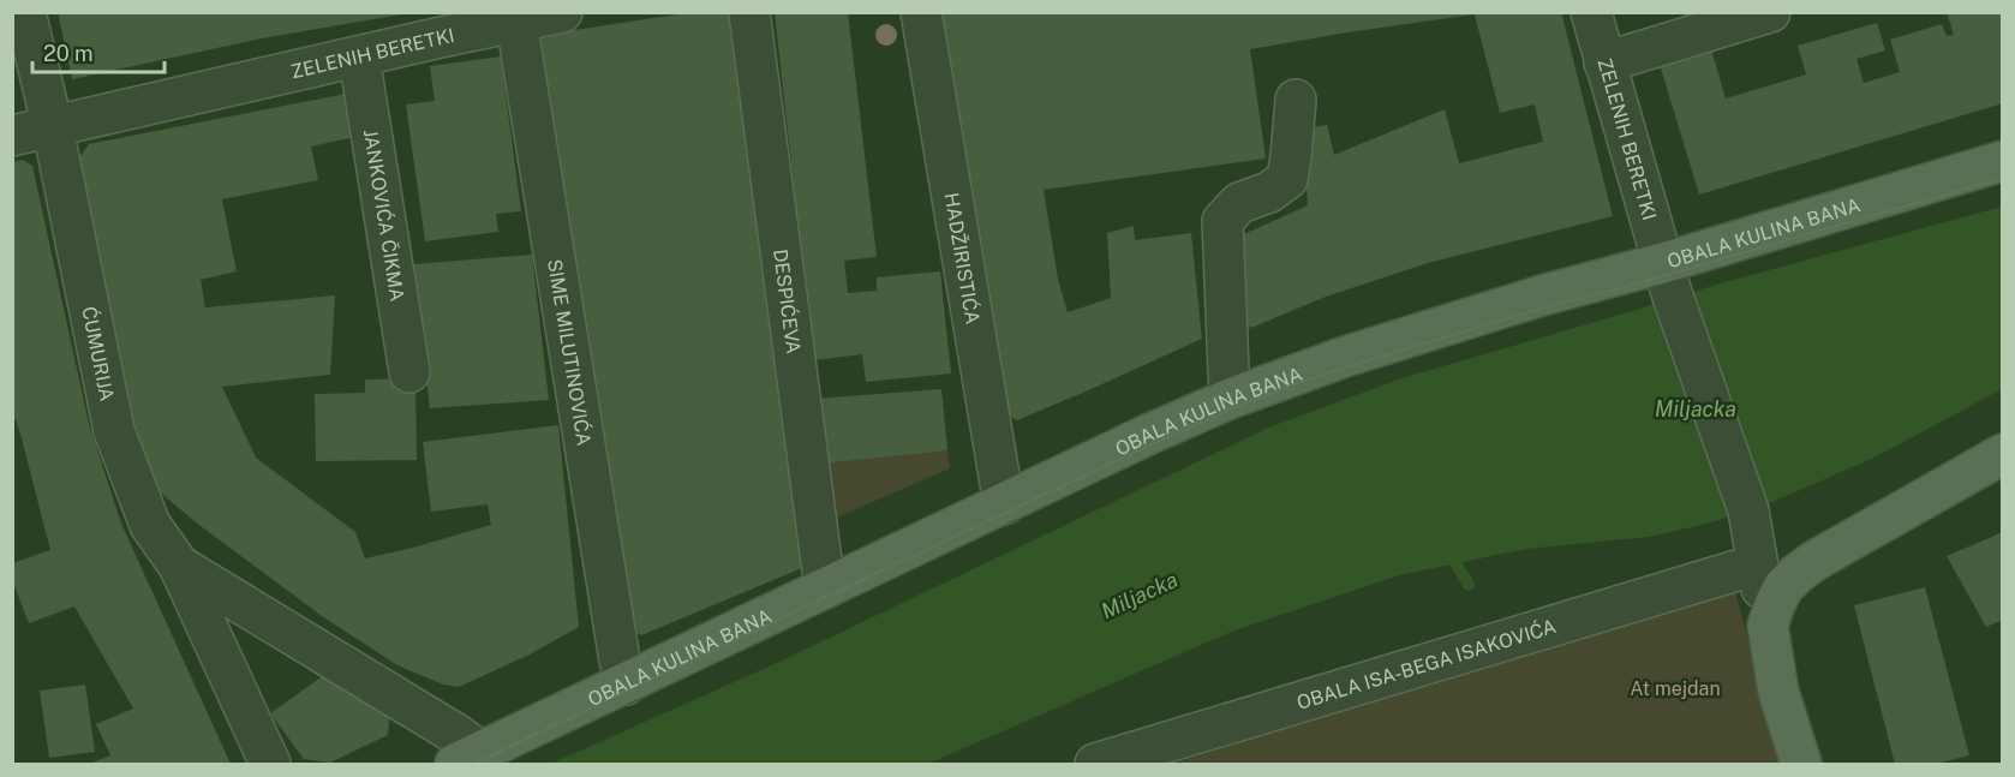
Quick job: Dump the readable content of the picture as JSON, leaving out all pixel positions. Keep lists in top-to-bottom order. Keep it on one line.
{"streets":{"main road":["OBALA KULINA BANA"],"street":["ZELENIH BERETKI","JANKOVIĆA ČIKMA","HADŽIRISTIĆA","DESPIĆEVA","ĆUMURIJA","SIME MILUTINOVIĆA","OBALA ISA-BEGA ISAKOVIĆA"]},"crossings":[["ZELENIH BERETKI","JANKOVIĆA ČIKMA"],["ZELENIH BERETKI","OBALA KULINA BANA"],["ZELENIH BERETKI","ĆUMURIJA"],["ZELENIH BERETKI","SIME MILUTINOVIĆA"],["ZELENIH BERETKI","OBALA ISA-BEGA ISAKOVIĆA"],["OBALA KULINA BANA","HADŽIRISTIĆA"],["OBALA KULINA BANA","DESPIĆEVA"],["OBALA KULINA BANA","ĆUMURIJA"],["OBALA KULINA BANA","SIME MILUTINOVIĆA"]],"water":["Miljacka"],"parks":["At mejdan"],"scale_bar":"20 m"}
